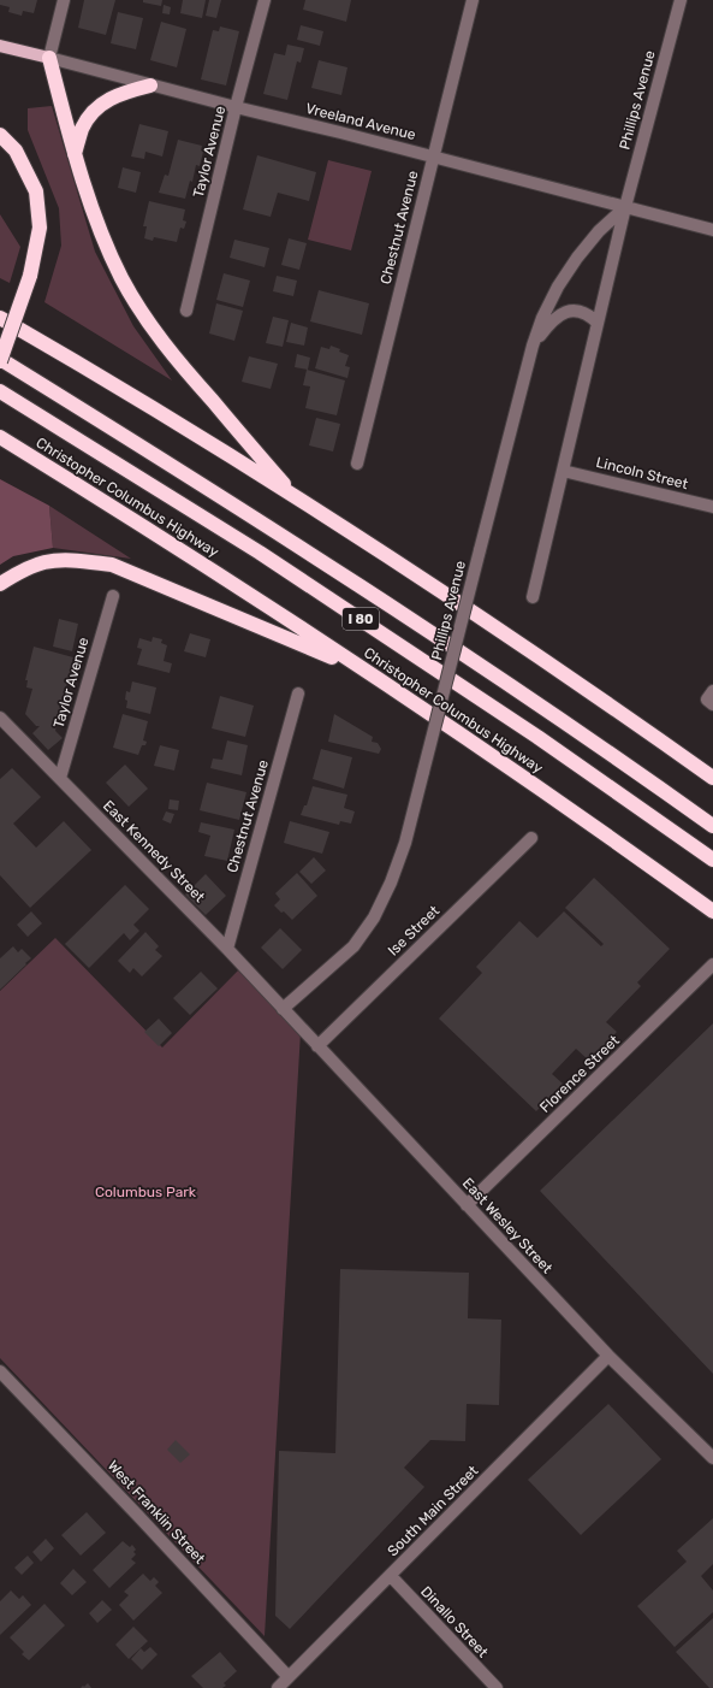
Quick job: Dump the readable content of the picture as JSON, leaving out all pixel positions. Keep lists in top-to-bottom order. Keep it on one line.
{"streets":{"highway":["Christopher Columbus Highway","I 80"],"main road":["Vreeland Avenue"],"street":["Phillips Avenue","Taylor Avenue","Chestnut Avenue","Lincoln Street","East Kennedy Street","Ise Street","Florence Street","East Wesley Street","South Main Street","West Franklin Street","Dinallo Street"]},"crossings":[["Phillips Avenue","Vreeland Avenue"],["Phillips Avenue","Lincoln Street"],["Phillips Avenue","East Kennedy Street"],["Phillips Avenue","East Wesley Street"],["Vreeland Avenue","Taylor Avenue"],["Vreeland Avenue","Chestnut Avenue"],["Taylor Avenue","East Kennedy Street"],["Chestnut Avenue","East Kennedy Street"],["East Kennedy Street","East Wesley Street"],["Ise Street","East Wesley Street"],["Florence Street","East Wesley Street"],["East Wesley Street","South Main Street"],["South Main Street","West Franklin Street"],["South Main Street","Dinallo Street"]],"parks":["Columbus Park"]}
